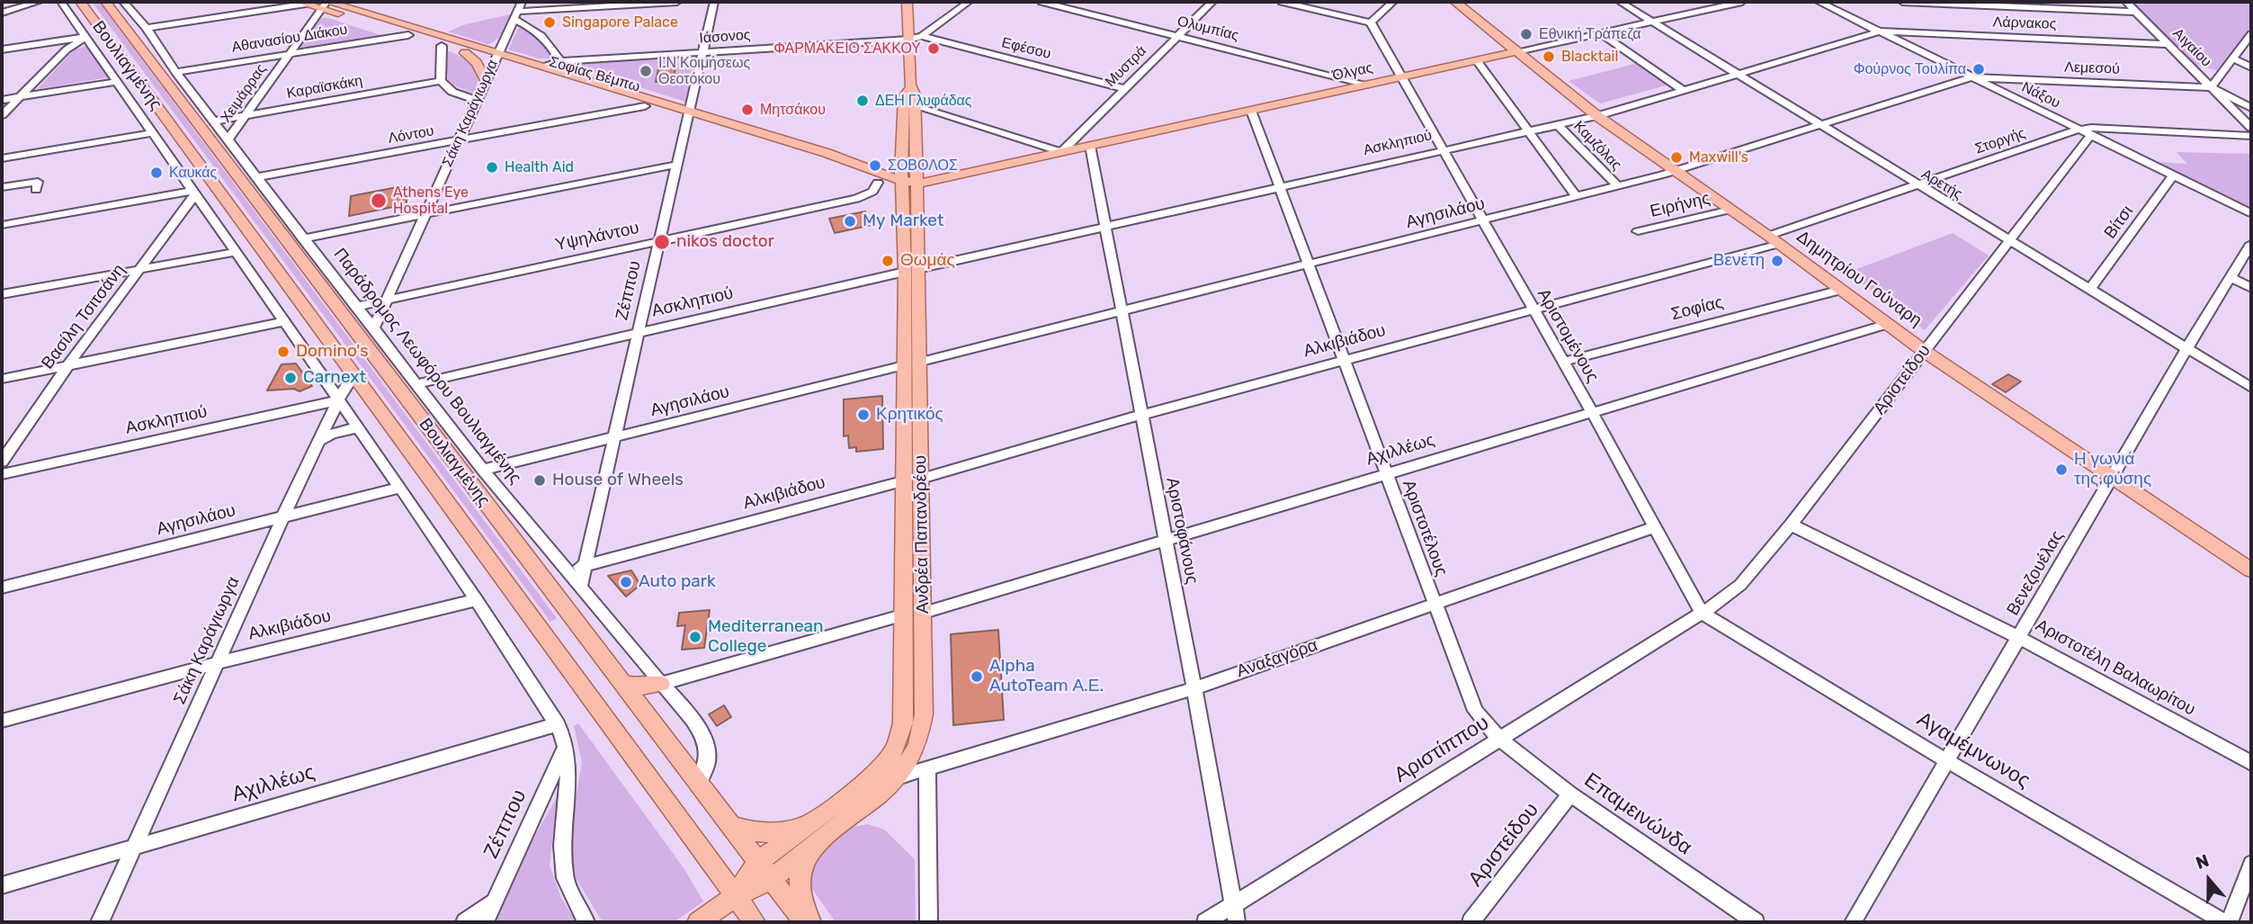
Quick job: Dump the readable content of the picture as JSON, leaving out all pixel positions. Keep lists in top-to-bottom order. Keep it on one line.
{"streets":{"main road":["Βουλιαγμένης","Όλγας","Σοφίας Βέμπω","Δημητρίου Γούναρη","Ανδρέα Παπανδρέου"],"street":["Λάρνακος","Ολυμπίας","Ιάσονος","Αθανασίου Διάκου","Αιγαίου","Εφέσου","Μυστρά","Λεμεσού","Καραϊσκάκη","Χειμάρρας","Νάξου","Σάκη Καράγιωργα","Λόντου","Στοργής","Ασκληπιού","Καμζόλας","Αρετής","Ειρήνης","Αγησιλάου","Βίτσι","Υψηλάντου","Ζέππου","Σοφίας","Βασίλη Τσιτσάνη","Αριστομένους","Αλκιβιάδου","Παράδρομος Λεωφόρου Βουλιαγμένης","Αριστείδου","Αχιλλέως","Αριστοτέλους","Αριστοφάνους","Βενεζουέλας","Αναξαγόρα","Αριστοτέλη Βαλαωρίτου","Αριστίππου","Αγαμέμνωνος","Επαμεινώνδα"]},"crossings":[["Λάρνακος","Αιγαίου"],["Λάρνακος","Νάξου"],["Λάρνακος","Ασκληπιού"],["Ολυμπίας","Μυστρά"],["Ολυμπίας","Όλγας"],["Ιάσονος","Εφέσου"],["Ιάσονος","Σοφίας Βέμπω"],["Ιάσονος","Ζέππου"],["Ιάσονος","Ανδρέα Παπανδρέου"],["Αθανασίου Διάκου","Σοφίας Βέμπω"],["Αθανασίου Διάκου","Χειμάρρας"],["Αθανασίου Διάκου","Παράδρομος Λεωφόρου Βουλιαγμένης"],["Αιγαίου","Λεμεσού"],["Εφέσου","Μυστρά"],["Βουλιαγμένης","Σάκη Καράγιωργα"],["Βουλιαγμένης","Παράδρομος Λεωφόρου Βουλιαγμένης"],["Βουλιαγμένης","Ανδρέα Παπανδρέου"],["Μυστρά","Όλγας"],["Λεμεσού","Νάξου"],["Λεμεσού","Αγησιλάου"],["Όλγας","Σοφίας Βέμπω"],["Όλγας","Αρετής"],["Όλγας","Δημητρίου Γούναρη"],["Όλγας","Αριστομένους"],["Όλγας","Αριστοτέλους"],["Όλγας","Αριστοφάνους"],["Όλγας","Ανδρέα Παπανδρέου"],["Σοφίας Βέμπω","Χειμάρρας"],["Σοφίας Βέμπω","Σάκη Καράγιωργα"],["Σοφίας Βέμπω","Λόντου"],["Σοφίας Βέμπω","Υψηλάντου"],["Σοφίας Βέμπω","Ζέππου"],["Σοφίας Βέμπω","Ανδρέα Παπανδρέου"],["Καραϊσκάκη","Χειμάρρας"],["Καραϊσκάκη","Παράδρομος Λεωφόρου Βουλιαγμένης"],["Χειμάρρας","Παράδρομος Λεωφόρου Βουλιαγμένης"],["Νάξου","Στοργής"],["Νάξου","Ασκληπιού"],["Νάξου","Αγησιλάου"],["Νάξου","Βίτσι"],["Νάξου","Αριστείδου"],["Σάκη Καράγιωργα","Λόντου"],["Σάκη Καράγιωργα","Ασκληπιού"],["Σάκη Καράγιωργα","Αγησιλάου"],["Σάκη Καράγιωργα","Υψηλάντου"],["Σάκη Καράγιωργα","Αλκιβιάδου"],["Σάκη Καράγιωργα","Παράδρομος Λεωφόρου Βουλιαγμένης"],["Σάκη Καράγιωργα","Αχιλλέως"],["Λόντου","Παράδρομος Λεωφόρου Βουλιαγμένης"],["Στοργής","Αρετής"],["Στοργής","Δημητρίου Γούναρη"],["Στοργής","Αλκιβιάδου"],["Ασκληπιού","Καμζόλας"],["Ασκληπιού","Αρετής"],["Ασκληπιού","Δημητρίου Γούναρη"],["Ασκληπιού","Ζέππου"],["Ασκληπιού","Αριστομένους"],["Ασκληπιού","Παράδρομος Λεωφόρου Βουλιαγμένης"],["Ασκληπιού","Αριστοτέλους"],["Ασκληπιού","Αριστοφάνους"],["Ασκληπιού","Ανδρέα Παπανδρέου"],["Καμζόλας","Αγησιλάου"],["Αρετής","Αγησιλάου"],["Αρετής","Βίτσι"],["Αρετής","Αριστείδου"],["Αρετής","Βενεζουέλας"],["Ειρήνης","Δημητρίου Γούναρη"],["Αγησιλάου","Δημητρίου Γούναρη"],["Αγησιλάου","Ζέππου"],["Αγησιλάου","Αριστομένους"],["Αγησιλάου","Παράδρομος Λεωφόρου Βουλιαγμένης"],["Αγησιλάου","Αριστοτέλους"],["Αγησιλάου","Αριστοφάνους"],["Αγησιλάου","Ανδρέα Παπανδρέου"],["Υψηλάντου","Ζέππου"],["Υψηλάντου","Παράδρομος Λεωφόρου Βουλιαγμένης"],["Δημητρίου Γούναρη","Σοφίας"],["Δημητρίου Γούναρη","Αλκιβιάδου"],["Δημητρίου Γούναρη","Αριστείδου"],["Δημητρίου Γούναρη","Αχιλλέως"],["Δημητρίου Γούναρη","Βενεζουέλας"],["Ζέππου","Αλκιβιάδου"],["Ζέππου","Παράδρομος Λεωφόρου Βουλιαγμένης"],["Σοφίας","Αριστομένους"],["Αριστομένους","Αλκιβιάδου"],["Αριστομένους","Αριστείδου"],["Αριστομένους","Αχιλλέως"],["Αριστομένους","Αναξαγόρα"],["Αριστομένους","Αριστίππου"],["Αριστομένους","Αγαμέμνωνος"],["Αλκιβιάδου","Παράδρομος Λεωφόρου Βουλιαγμένης"],["Αλκιβιάδου","Αριστοτέλους"],["Αλκιβιάδου","Αριστοφάνους"],["Αλκιβιάδου","Ανδρέα Παπανδρέου"],["Παράδρομος Λεωφόρου Βουλιαγμένης","Αχιλλέως"],["Αριστείδου","Αριστοτέλη Βαλαωρίτου"],["Αριστείδου","Αριστίππου"],["Αριστείδου","Αγαμέμνωνος"],["Αριστείδου","Επαμεινώνδα"],["Αχιλλέως","Αριστοτέλους"],["Αχιλλέως","Αριστοφάνους"],["Αχιλλέως","Ανδρέα Παπανδρέου"],["Αριστοτέλους","Αναξαγόρα"],["Αριστοτέλους","Αριστίππου"],["Αριστοτέλους","Επαμεινώνδα"],["Αριστοφάνους","Αναξαγόρα"],["Αριστοφάνους","Αριστίππου"],["Ανδρέα Παπανδρέου","Αναξαγόρα"],["Βενεζουέλας","Αριστοτέλη Βαλαωρίτου"],["Βενεζουέλας","Αγαμέμνωνος"],["Αριστίππου","Αγαμέμνωνος"],["Αριστίππου","Επαμεινώνδα"]],"places":["Singapore Palace","Εθνική Τράπεζα","ΦΑΡΜΑΚΕΙΟ ΣΑΚΚΟΥ","Blacktail","Φούρνος Τουλίπα","Ι.Ν Κοιμήσεως Θεοτόκου","ΔΕΗ Γλυφάδας","Μητσάκου","Maxwill's","ΣΟΒΟΛΟΣ","Health Aid","Καυκάς","Athens Eye Hospital","My Market","nikos doctor","Θωμάς","Βενέτη","Domino's","Carnext","Κρητικός","Η γωνιά της φύσης","House of Wheels","Auto park","Mediterranean College","Alpha AutoTeam Α.Ε."],"north":"top"}
